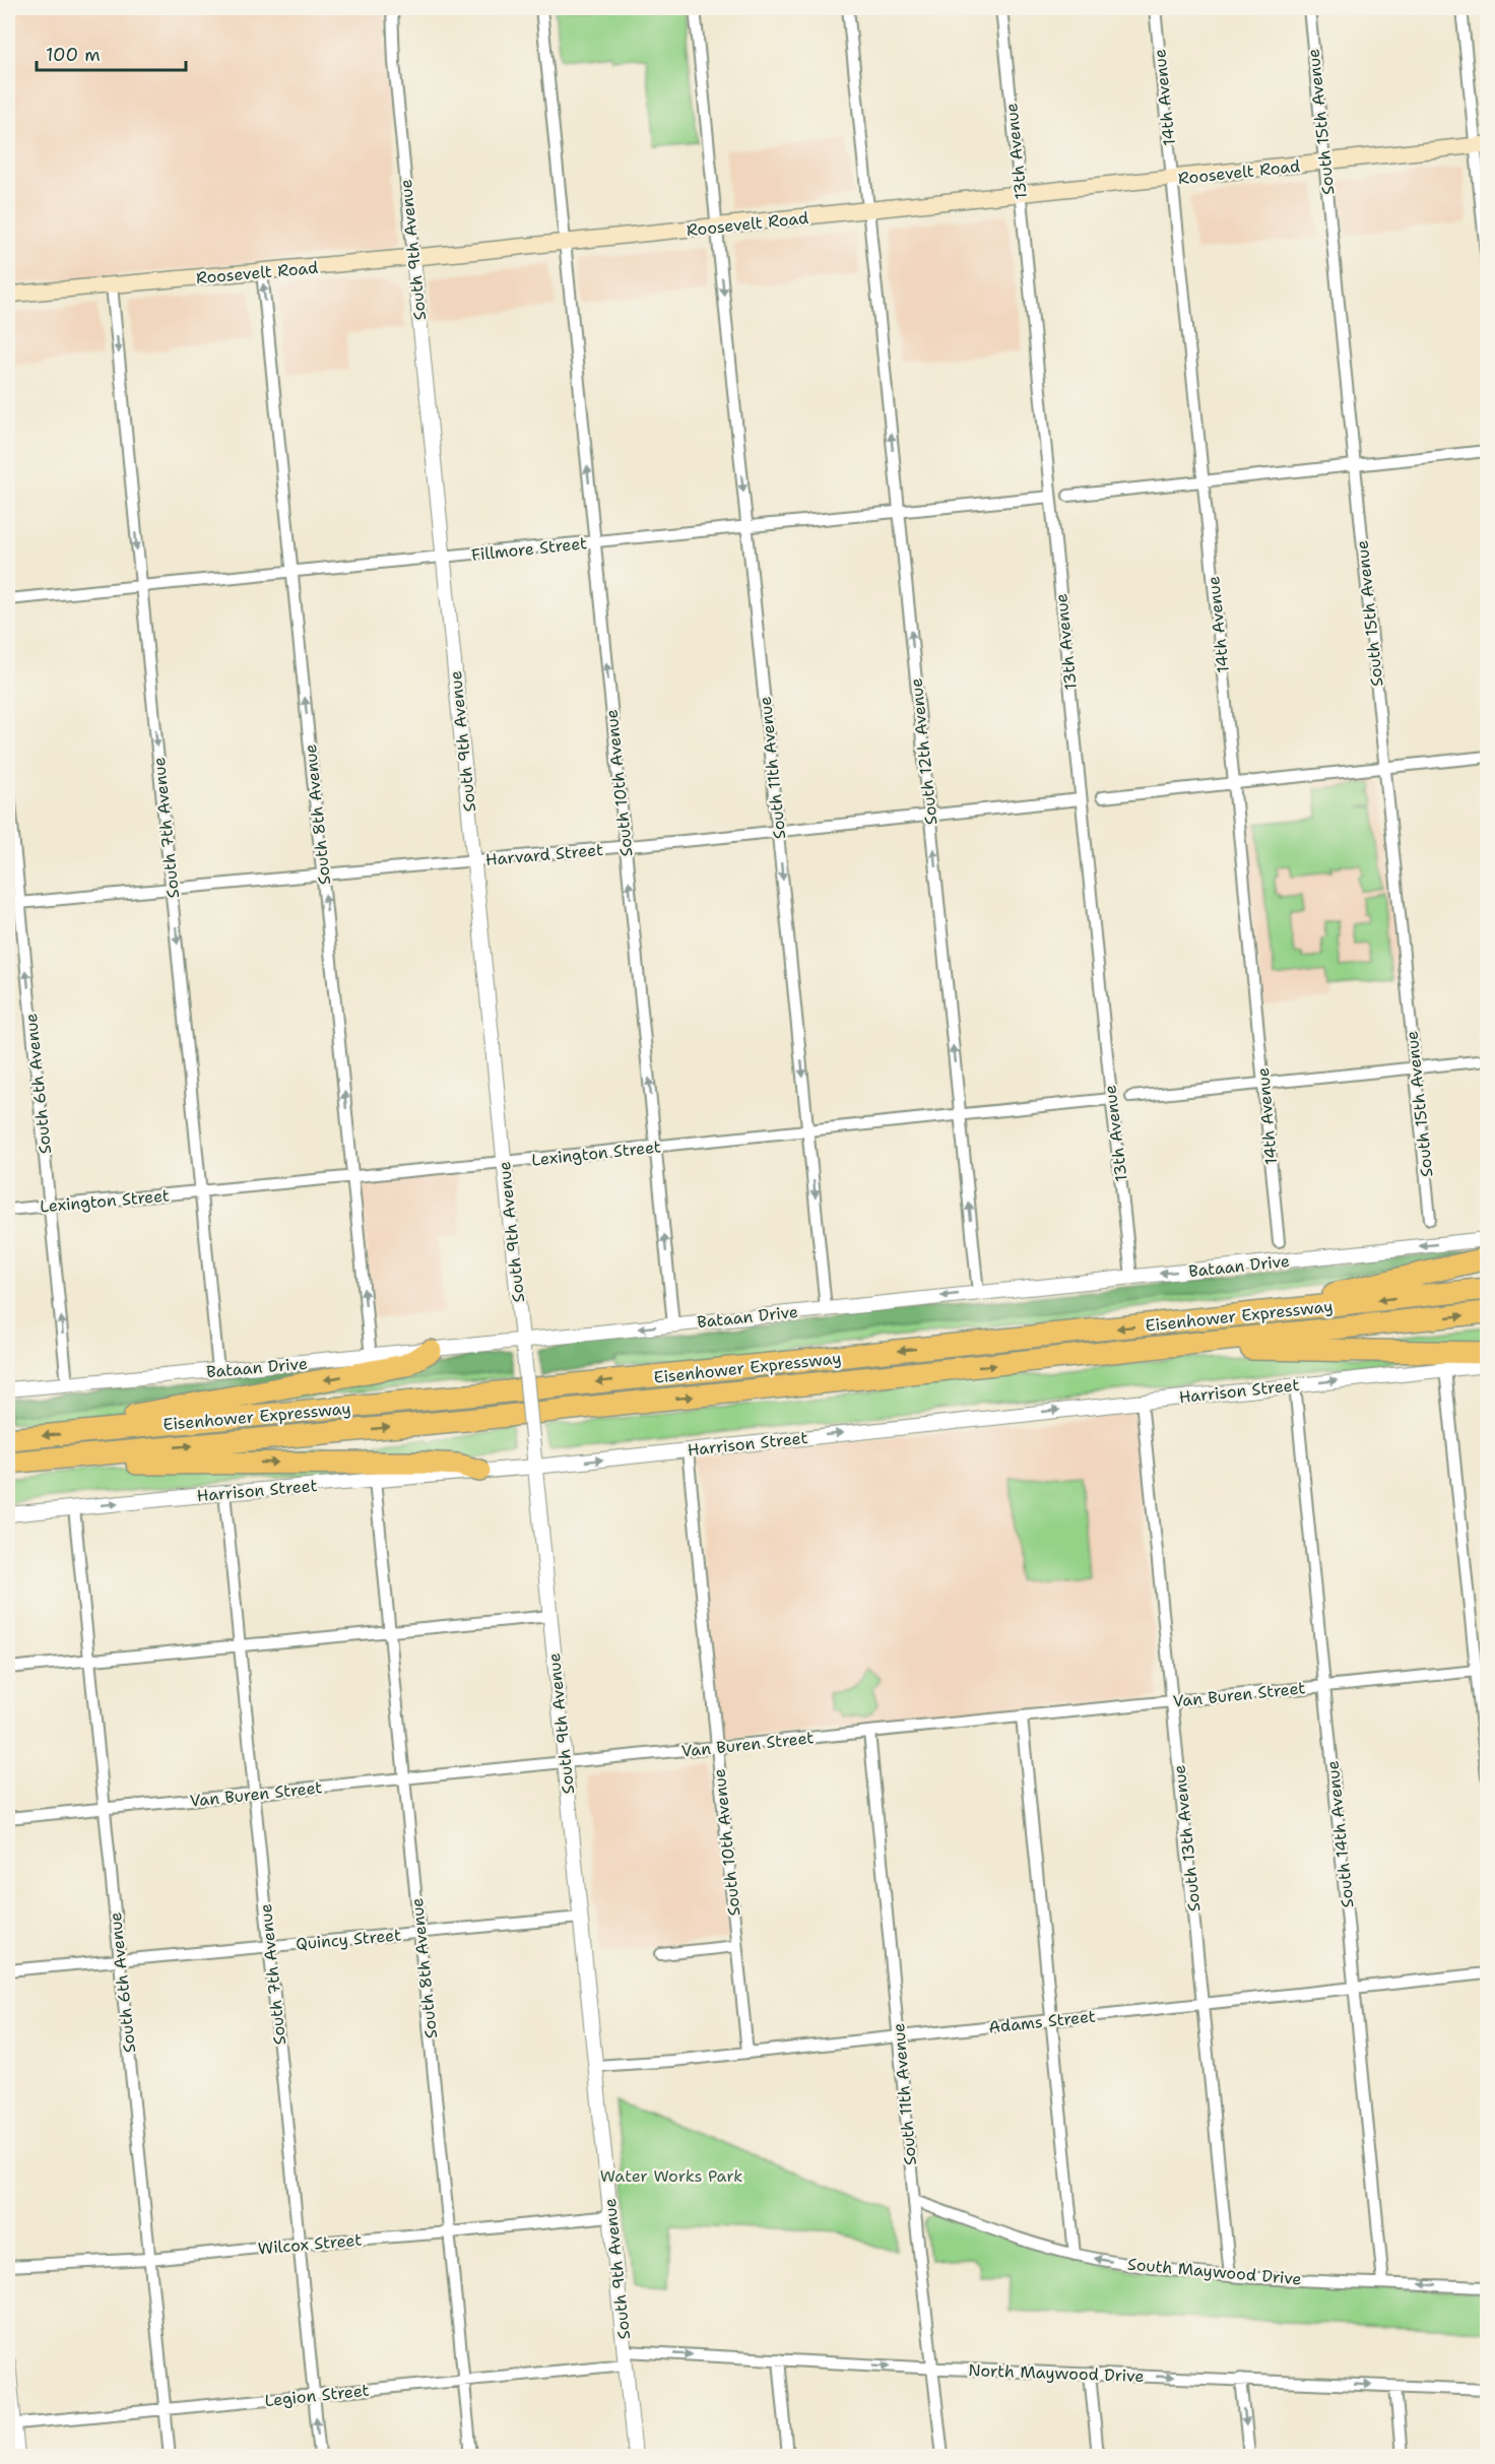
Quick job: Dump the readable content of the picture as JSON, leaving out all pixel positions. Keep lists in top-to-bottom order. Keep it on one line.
{"streets":{"highway":["Eisenhower Expressway"],"main road":["Roosevelt Road"],"street":["14th Avenue","South 15th Avenue","13th Avenue","South 9th Avenue","Fillmore Street","South 12th Avenue","South 11th Avenue","South 10th Avenue","South 8th Avenue","South 7th Avenue","Harvard Street","South 6th Avenue","Lexington Street","Bataan Drive","Harrison Street","Van Buren Street","South 14th Avenue","South 13th Avenue","Quincy Street","Adams Street","Wilcox Street","South Maywood Drive","North Maywood Drive","Legion Street"]},"crossings":[["14th Avenue","Roosevelt Road"],["South 15th Avenue","Roosevelt Road"],["13th Avenue","Roosevelt Road"],["13th Avenue","Fillmore Street"],["13th Avenue","Harvard Street"],["13th Avenue","Lexington Street"],["13th Avenue","Bataan Drive"],["Roosevelt Road","South 9th Avenue"],["Roosevelt Road","South 12th Avenue"],["Roosevelt Road","South 11th Avenue"],["Roosevelt Road","South 10th Avenue"],["Roosevelt Road","South 8th Avenue"],["Roosevelt Road","South 7th Avenue"],["South 9th Avenue","Fillmore Street"],["South 9th Avenue","Harvard Street"],["South 9th Avenue","Lexington Street"],["South 9th Avenue","Bataan Drive"],["South 9th Avenue","Harrison Street"],["South 9th Avenue","Van Buren Street"],["South 9th Avenue","Quincy Street"],["South 9th Avenue","Adams Street"],["South 9th Avenue","Wilcox Street"],["South 9th Avenue","North Maywood Drive"],["South 9th Avenue","Legion Street"],["Fillmore Street","South 12th Avenue"],["Fillmore Street","South 11th Avenue"],["Fillmore Street","South 10th Avenue"],["Fillmore Street","South 8th Avenue"],["Fillmore Street","South 7th Avenue"],["South 12th Avenue","Harvard Street"],["South 12th Avenue","Lexington Street"],["South 12th Avenue","Bataan Drive"],["South 11th Avenue","Harvard Street"],["South 11th Avenue","Lexington Street"],["South 11th Avenue","Bataan Drive"],["South 11th Avenue","Van Buren Street"],["South 11th Avenue","Adams Street"],["South 11th Avenue","South Maywood Drive"],["South 11th Avenue","North Maywood Drive"],["South 10th Avenue","Harvard Street"],["South 10th Avenue","Lexington Street"],["South 10th Avenue","Bataan Drive"],["South 10th Avenue","Harrison Street"],["South 10th Avenue","Van Buren Street"],["South 10th Avenue","Adams Street"],["South 8th Avenue","Harvard Street"],["South 8th Avenue","Lexington Street"],["South 8th Avenue","Bataan Drive"],["South 8th Avenue","Harrison Street"],["South 8th Avenue","Van Buren Street"],["South 8th Avenue","Quincy Street"],["South 8th Avenue","Wilcox Street"],["South 8th Avenue","Legion Street"],["South 7th Avenue","Harvard Street"],["South 7th Avenue","Lexington Street"],["South 7th Avenue","Bataan Drive"],["South 7th Avenue","Harrison Street"],["South 7th Avenue","Van Buren Street"],["South 7th Avenue","Quincy Street"],["South 7th Avenue","Wilcox Street"],["South 7th Avenue","Legion Street"],["Harvard Street","South 6th Avenue"],["South 6th Avenue","Lexington Street"],["South 6th Avenue","Bataan Drive"],["South 6th Avenue","Harrison Street"],["South 6th Avenue","Van Buren Street"],["South 6th Avenue","Quincy Street"],["South 6th Avenue","Wilcox Street"],["South 6th Avenue","Legion Street"],["Harrison Street","South 14th Avenue"],["Harrison Street","South 13th Avenue"],["Van Buren Street","South 14th Avenue"],["Van Buren Street","South 13th Avenue"],["South 14th Avenue","Adams Street"],["South 14th Avenue","South Maywood Drive"],["South 13th Avenue","Adams Street"],["South 13th Avenue","South Maywood Drive"],["North Maywood Drive","Legion Street"]],"one_way":["South 12th Avenue","South 11th Avenue","South 10th Avenue","South 8th Avenue","South 7th Avenue","Bataan Drive","Harrison Street","South Maywood Drive","North Maywood Drive"],"parks":["Water Works Park"],"scale_bar":"100 m"}
